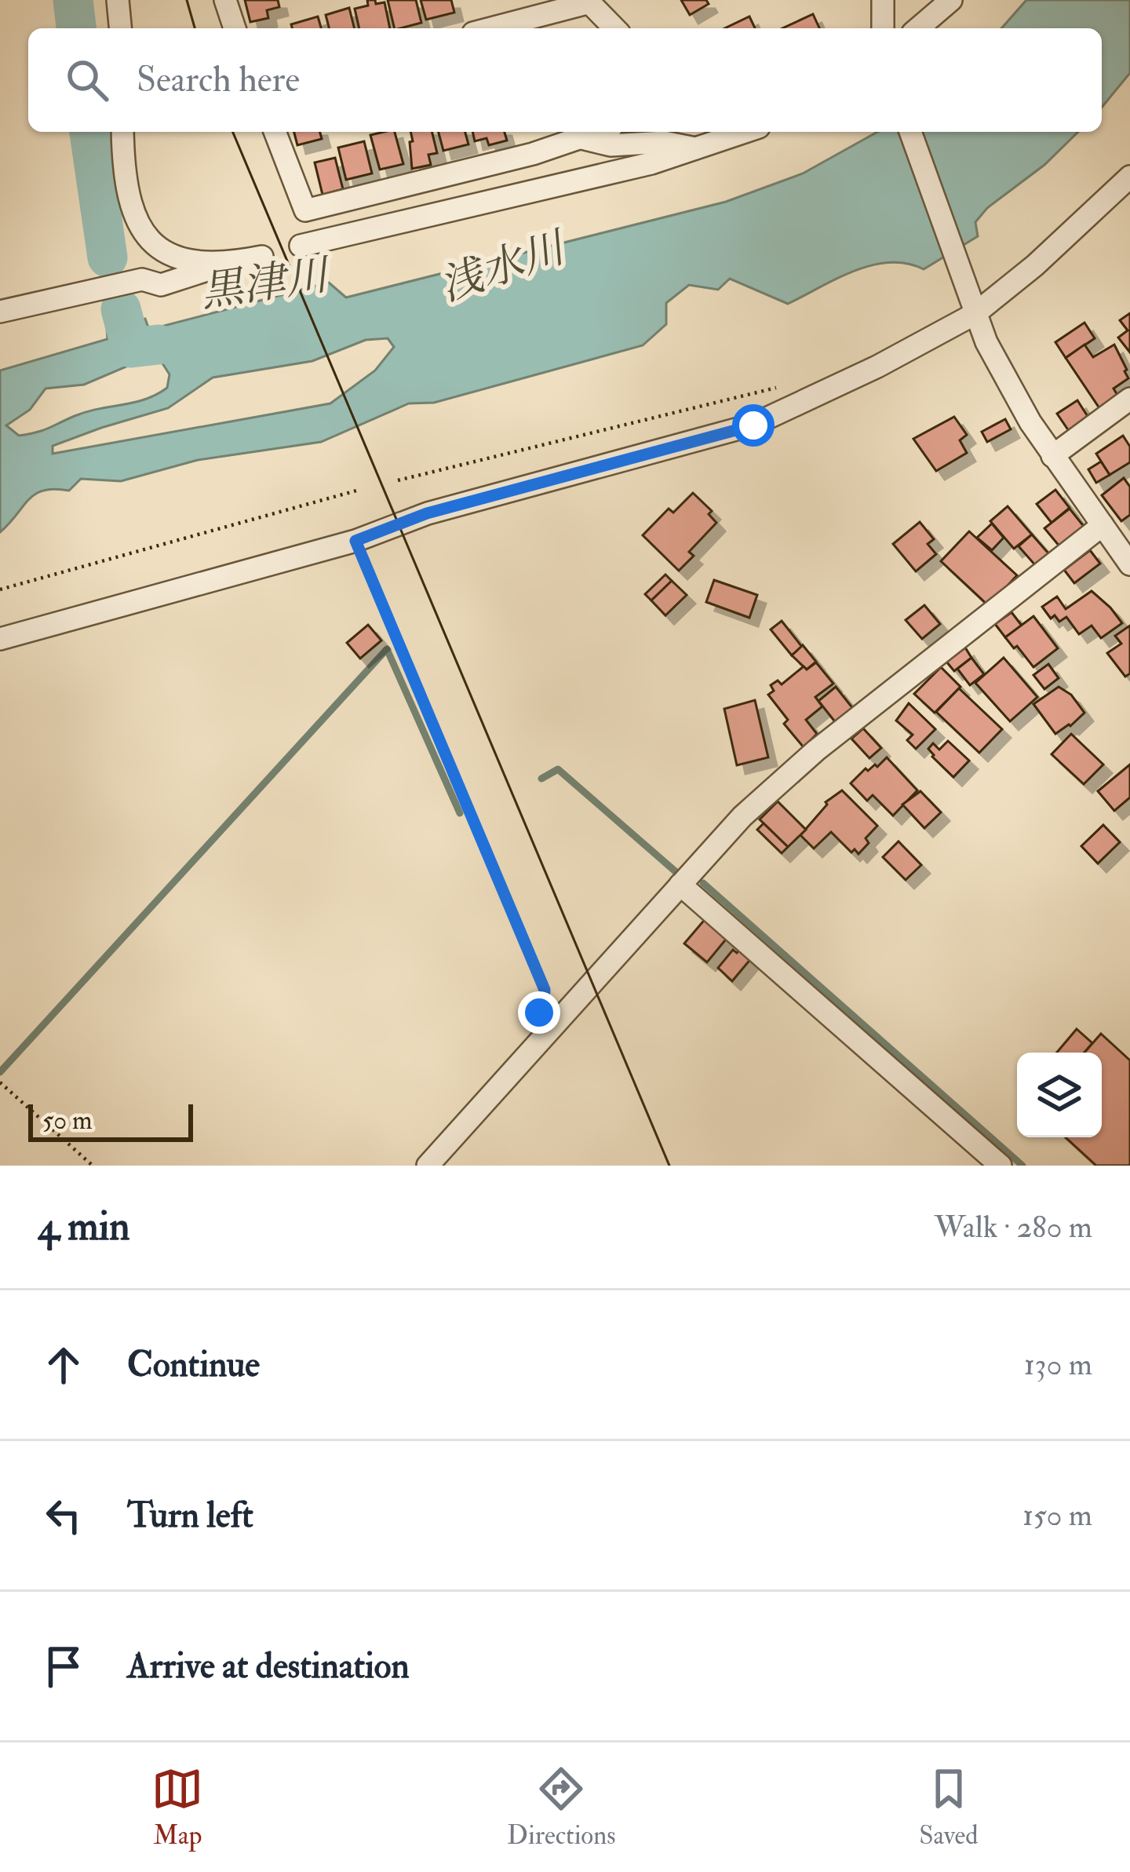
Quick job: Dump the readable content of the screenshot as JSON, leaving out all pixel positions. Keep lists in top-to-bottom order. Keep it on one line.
{"water":["浅水川","黒津川"],"scale_bar":"50 m","page":{"search":"Search here","scale":"50 m","heading":["4 min","Walk · 280 m"],"list":[["Continue","130 m"],["Turn left","150 m"],"Arrive at destination"],"nav":["Map","Directions","Saved"]}}
